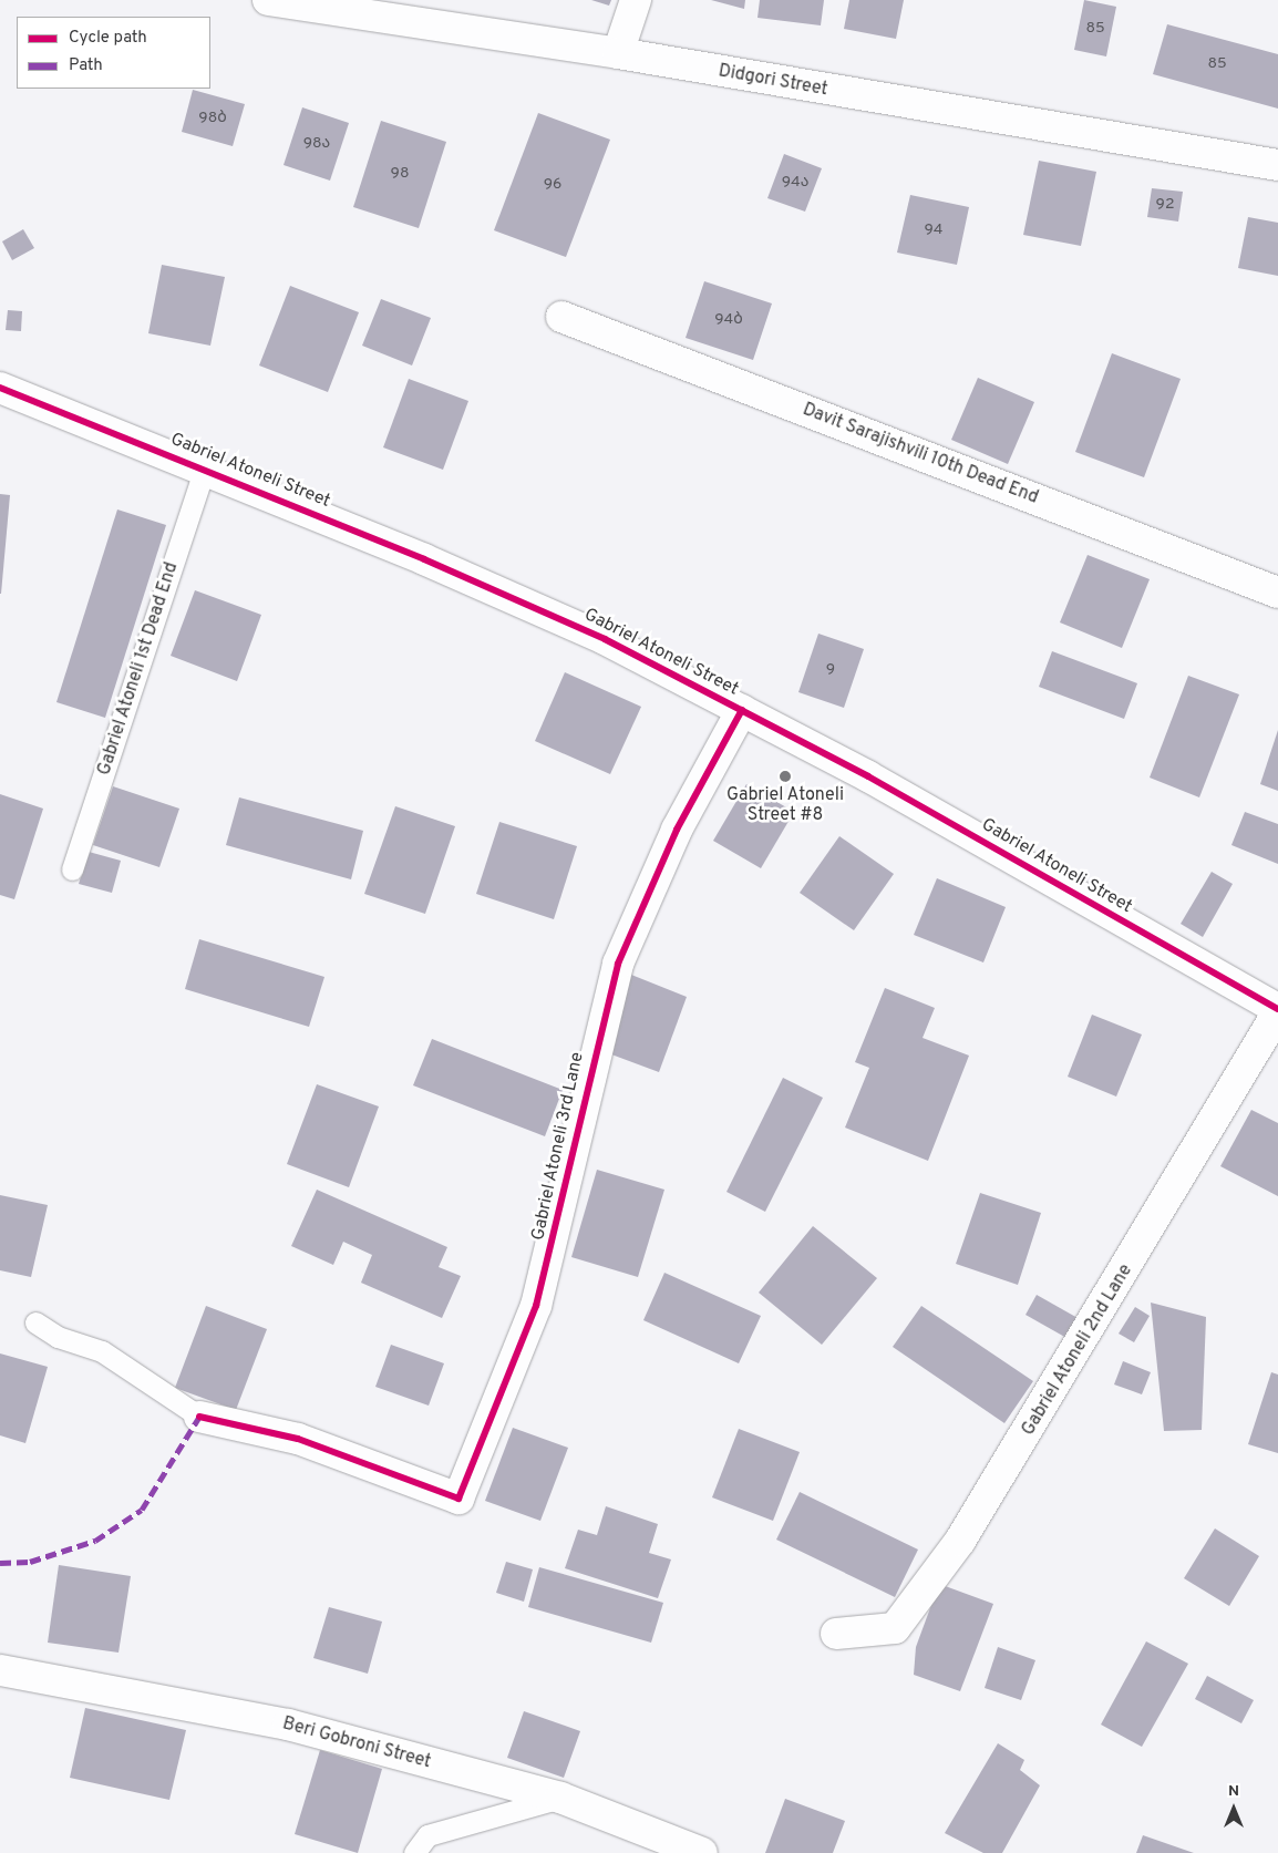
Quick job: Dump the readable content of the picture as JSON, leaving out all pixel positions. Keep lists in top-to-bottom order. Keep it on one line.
{"streets":{"street":["Didgori Street","Davit Sarajishvili 10th Dead End","Gabriel Atoneli Street","Gabriel Atoneli 3rd Lane","Gabriel Atoneli 2nd Lane","Beri Gobroni Street"],"lane":["Gabriel Atoneli 1st Dead End"]},"crossings":[["Gabriel Atoneli Street","Gabriel Atoneli 1st Dead End"],["Gabriel Atoneli Street","Gabriel Atoneli 3rd Lane"],["Gabriel Atoneli Street","Gabriel Atoneli 2nd Lane"]],"places":["Gabriel Atoneli Street #8"],"house_numbers":["85","85","98ბ","98ა","98","94ა","96","92","94","94ბ","9"],"legend":["Cycle path","Path"],"north":"top"}
